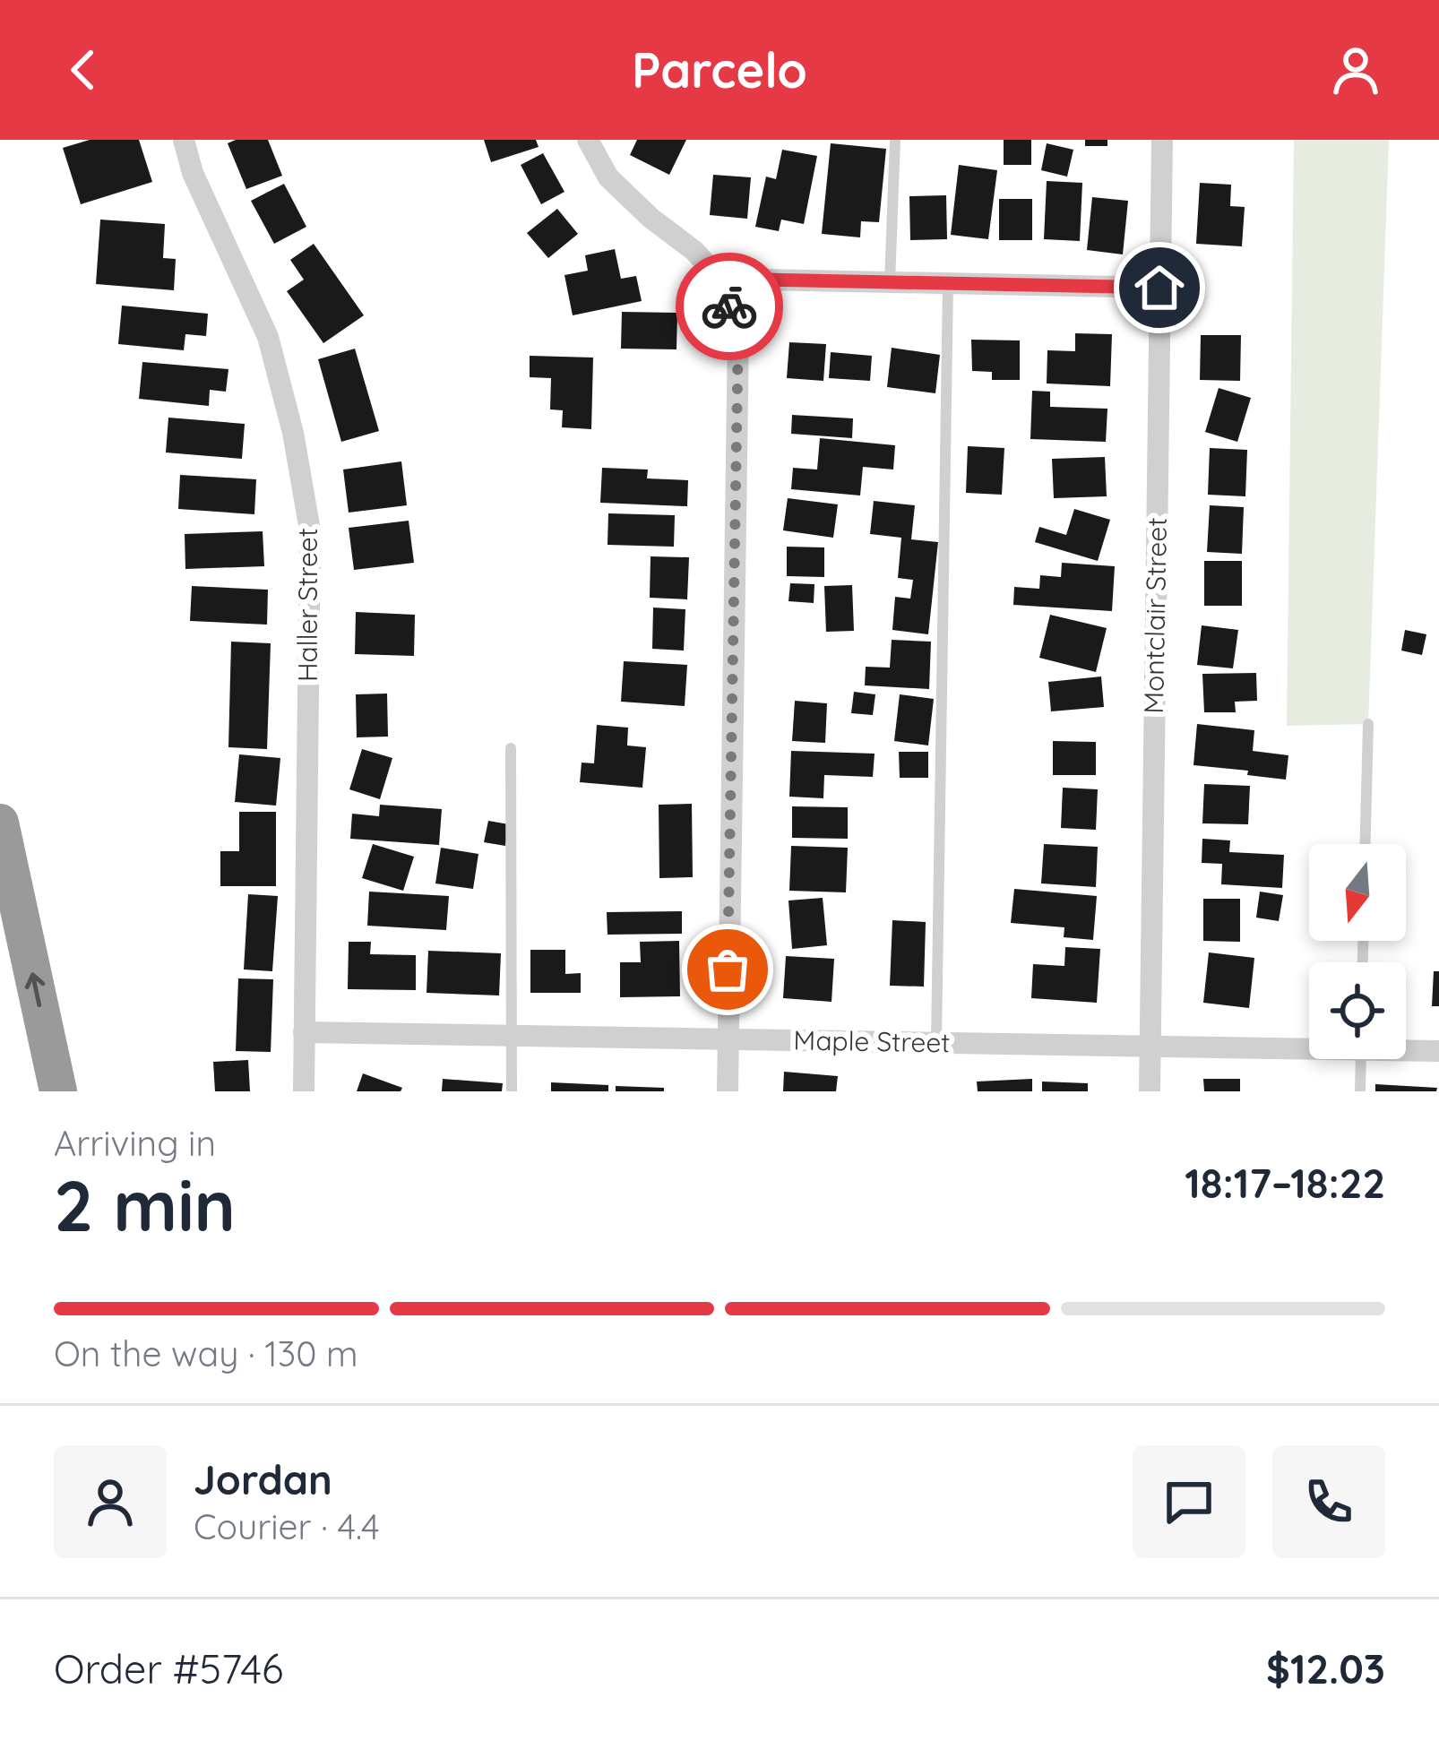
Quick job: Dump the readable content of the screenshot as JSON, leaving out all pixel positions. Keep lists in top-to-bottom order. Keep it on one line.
{"streets":{"street":["Haller Street","Montclair Street","Maple Street"]},"crossings":[["Haller Street","Maple Street"],["Montclair Street","Maple Street"]],"north":"bottom","page":{"header":"Parcelo","heading":["2 min","Arriving in","18:17–18:22"],"panel":["Jordan","Courier · 4.4","Order #5746","$12.03"],"bar":"On the way · 130 m"}}
